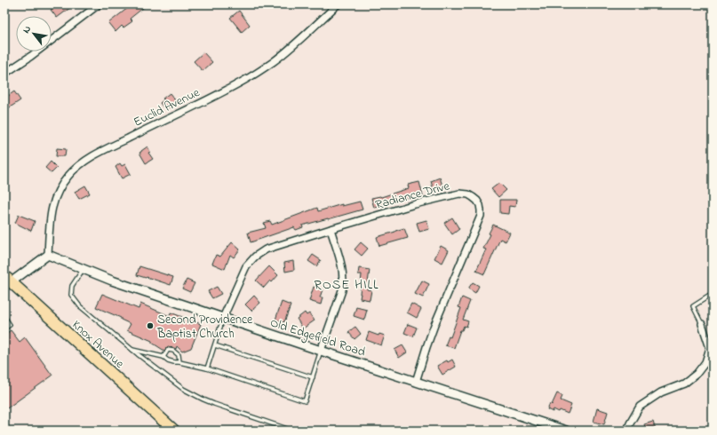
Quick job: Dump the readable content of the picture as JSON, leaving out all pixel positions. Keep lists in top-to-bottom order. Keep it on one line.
{"streets":{"main road":["Knox Avenue"],"street":["Euclid Avenue","Radiance Drive","Old Edgefield Road"]},"crossings":[["Euclid Avenue","Old Edgefield Road"],["Radiance Drive","Old Edgefield Road"]],"districts":["ROSE HILL"],"places":["Second Providence Baptist Church"],"north":"top left"}
